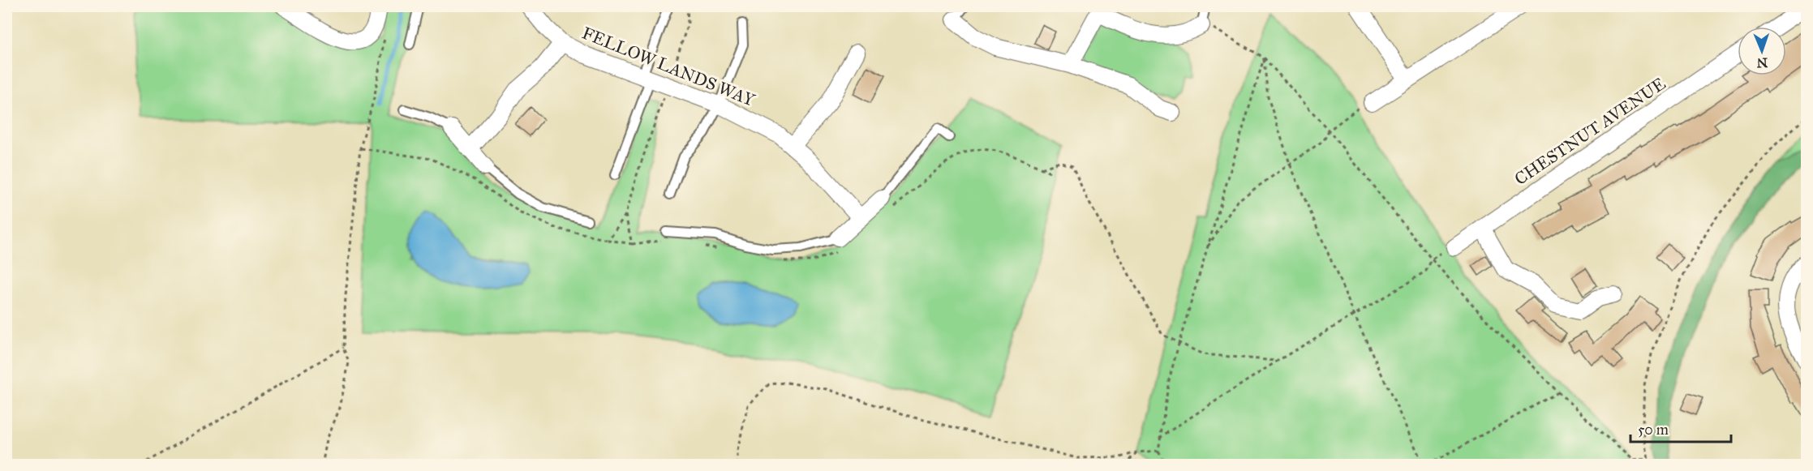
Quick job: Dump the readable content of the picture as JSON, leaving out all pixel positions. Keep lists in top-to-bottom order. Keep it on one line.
{"streets":{"street":["FELLOW LANDS WAY","CHESTNUT AVENUE"]},"scale_bar":"50 m","north":"bottom"}
